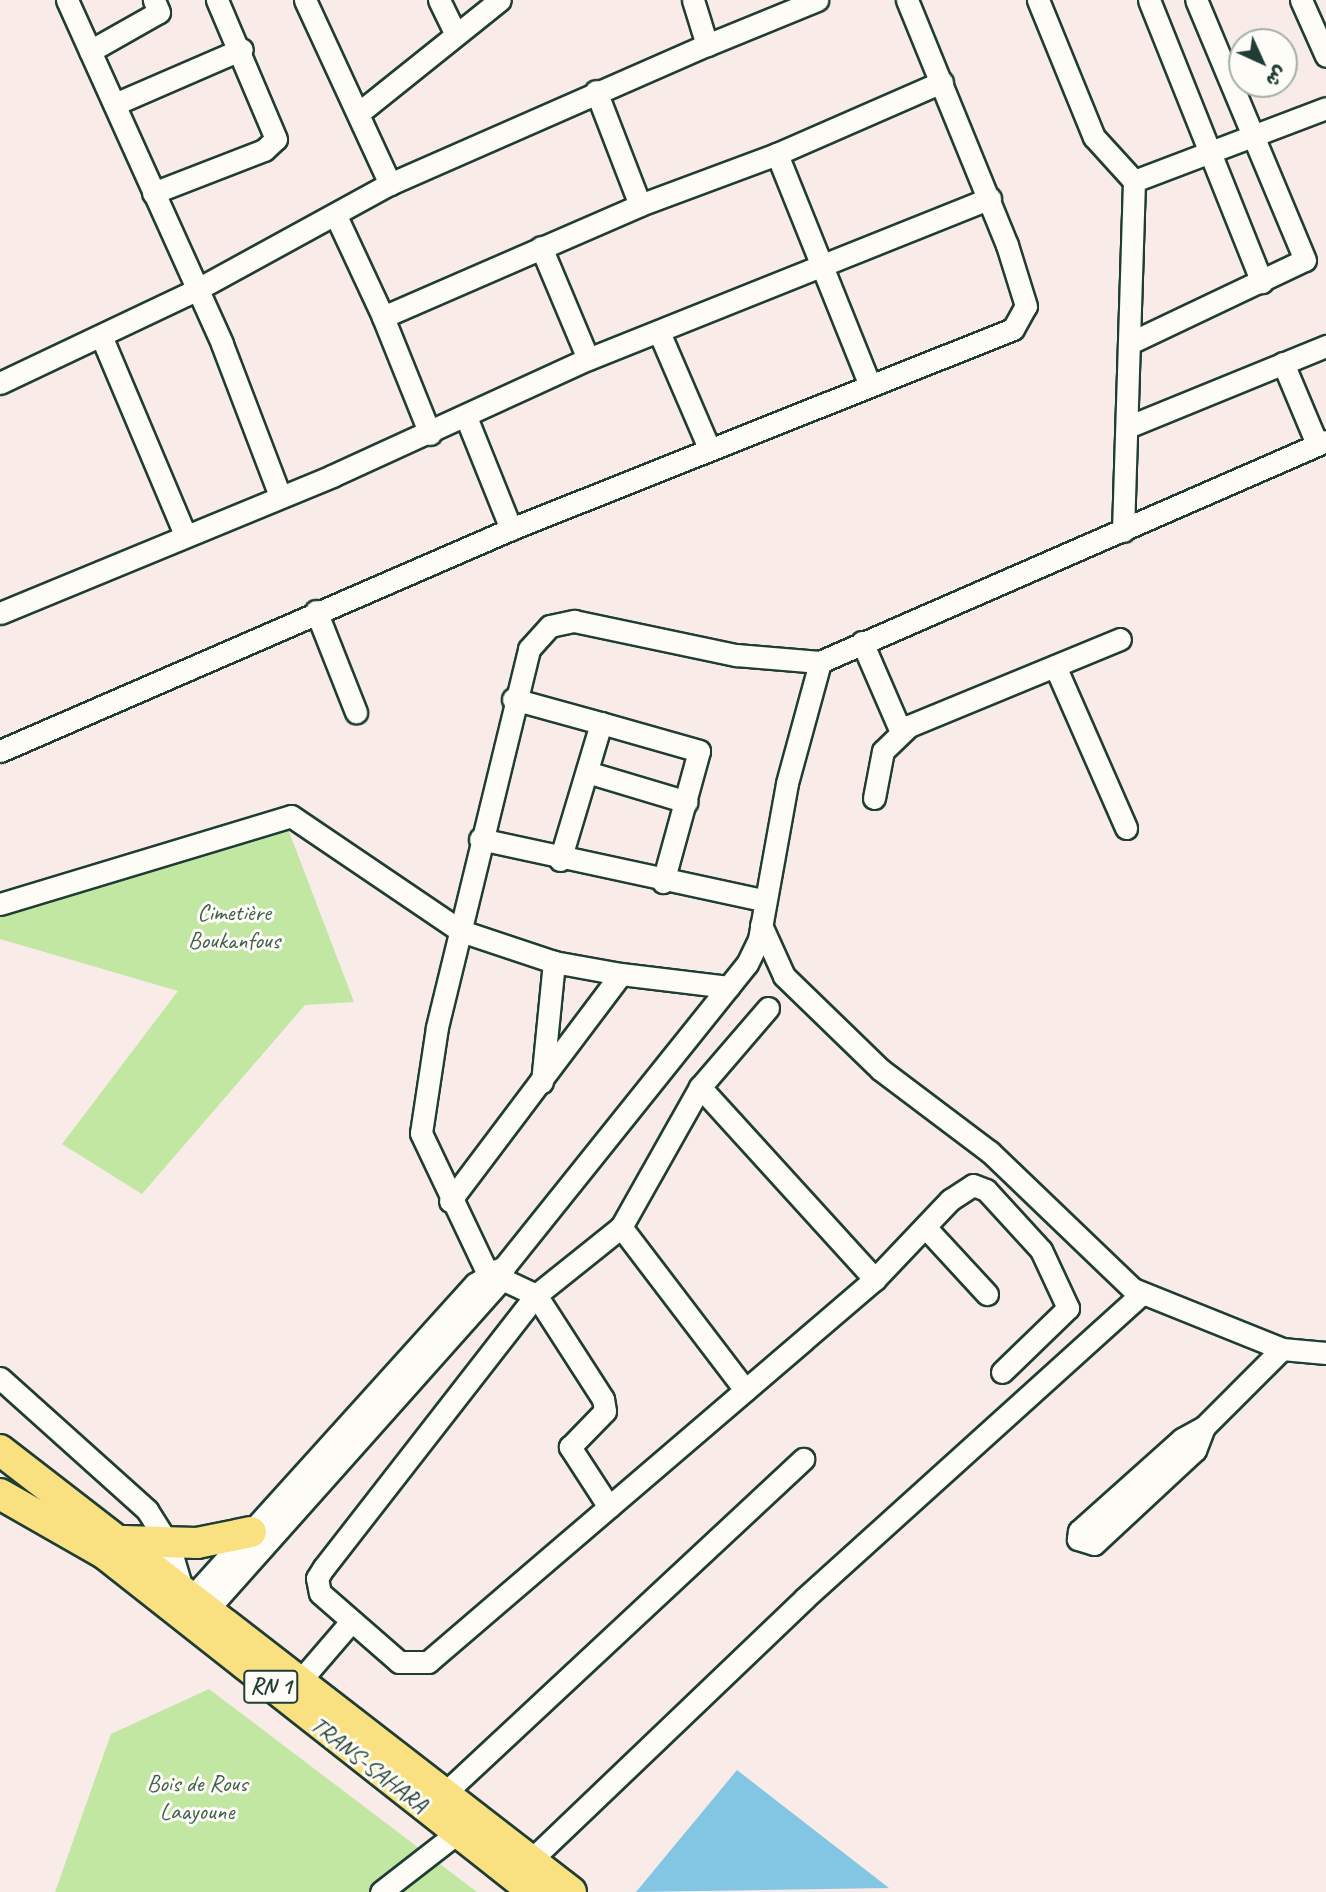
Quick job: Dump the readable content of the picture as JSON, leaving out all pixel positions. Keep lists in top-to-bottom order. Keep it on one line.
{"streets":{"highway":["RN 1","TRANS-SAHARA"]},"parks":["Cimetière Boukanfous","Bois de Rous Laayoune"],"north":"bottom right"}
